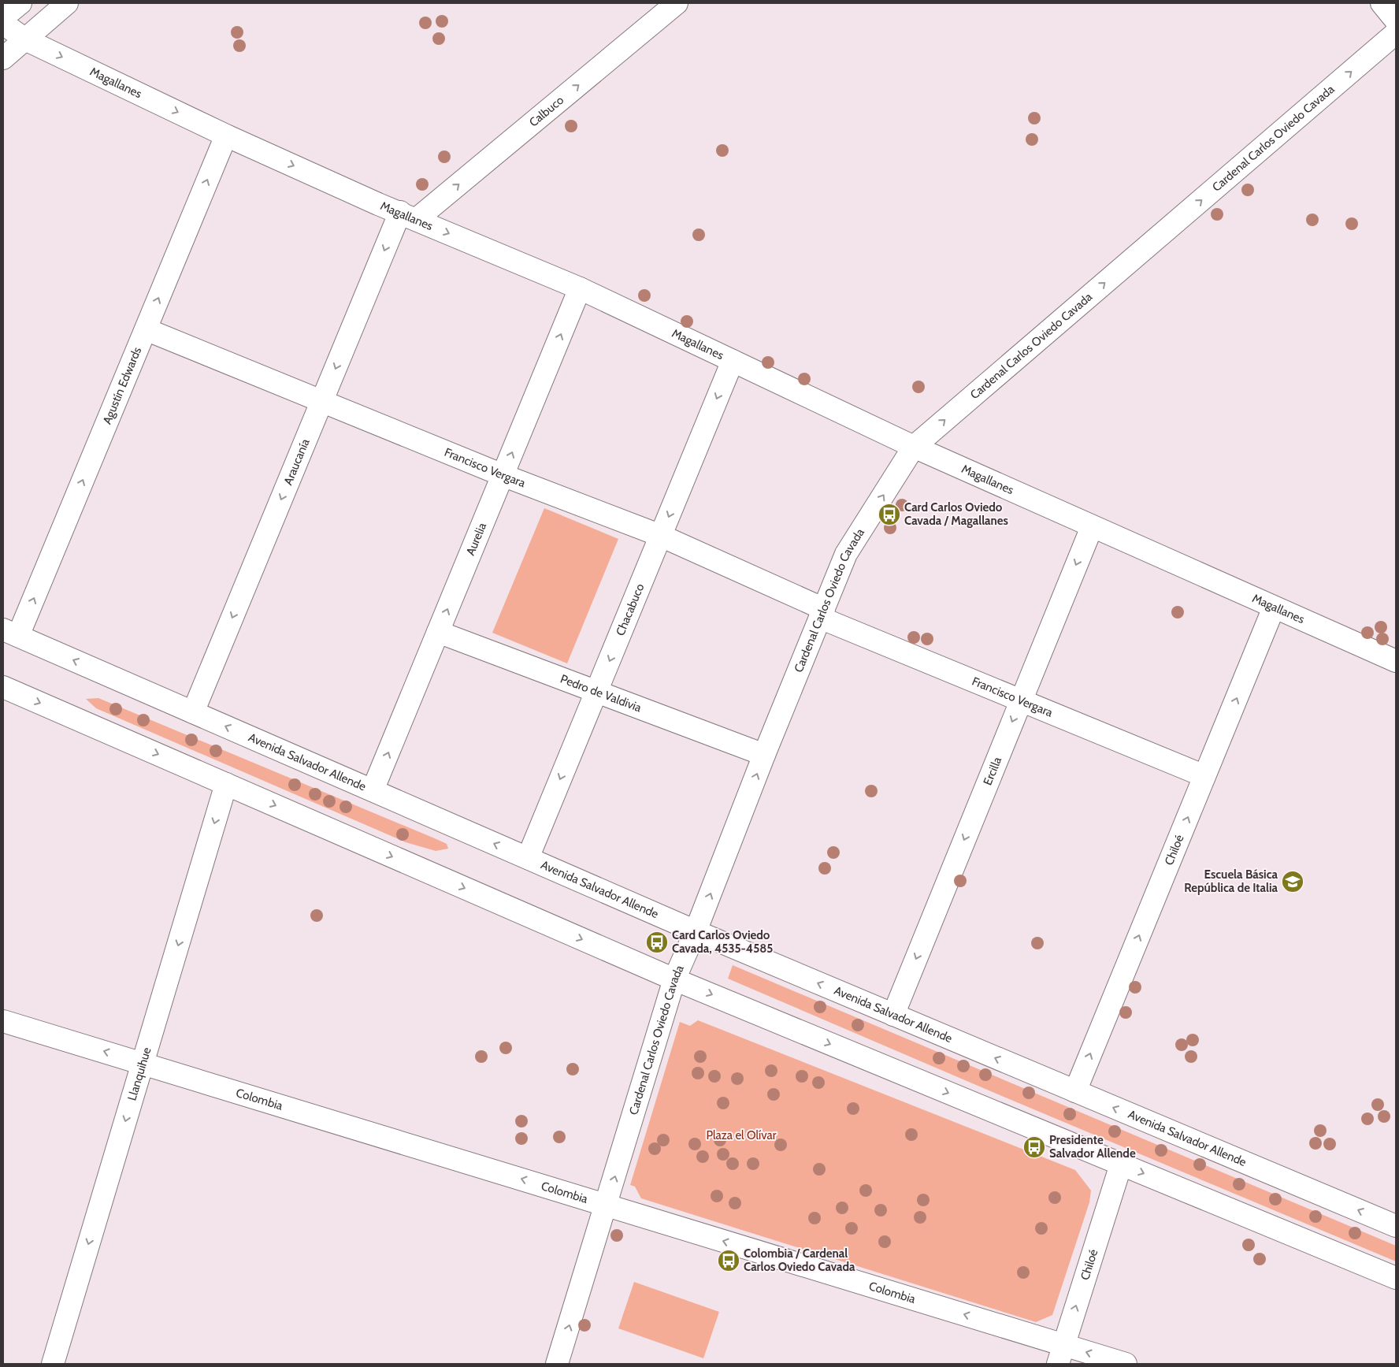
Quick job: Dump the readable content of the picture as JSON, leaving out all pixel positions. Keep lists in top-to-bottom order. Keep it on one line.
{"streets":{"main road":["Magallanes","Calbuco","Cardenal Carlos Oviedo Cavada","Agustín Edwards","Araucanía","Francisco Vergara","Aurelia","Chacabuco","Pedro de Valdivia","Avenida Salvador Allende","Ercilla","Chiloé","Llanquihue","Colombia"]},"crossings":[["Magallanes","Calbuco"],["Magallanes","Cardenal Carlos Oviedo Cavada"],["Magallanes","Agustín Edwards"],["Magallanes","Araucanía"],["Magallanes","Aurelia"],["Magallanes","Chacabuco"],["Magallanes","Ercilla"],["Magallanes","Chiloé"],["Calbuco","Araucanía"],["Cardenal Carlos Oviedo Cavada","Francisco Vergara"],["Cardenal Carlos Oviedo Cavada","Pedro de Valdivia"],["Cardenal Carlos Oviedo Cavada","Avenida Salvador Allende"],["Cardenal Carlos Oviedo Cavada","Colombia"],["Agustín Edwards","Francisco Vergara"],["Agustín Edwards","Avenida Salvador Allende"],["Araucanía","Francisco Vergara"],["Araucanía","Avenida Salvador Allende"],["Francisco Vergara","Aurelia"],["Francisco Vergara","Chacabuco"],["Francisco Vergara","Ercilla"],["Francisco Vergara","Chiloé"],["Aurelia","Pedro de Valdivia"],["Aurelia","Avenida Salvador Allende"],["Chacabuco","Pedro de Valdivia"],["Chacabuco","Avenida Salvador Allende"],["Avenida Salvador Allende","Ercilla"],["Avenida Salvador Allende","Chiloé"],["Chiloé","Colombia"],["Llanquihue","Colombia"]],"one_way":["Magallanes","Calbuco","Cardenal Carlos Oviedo Cavada","Agustín Edwards","Araucanía","Aurelia","Chacabuco","Ercilla","Chiloé","Llanquihue","Colombia"],"parks":["Plaza el Olívar"],"places":{"bus stop":["Card Carlos Oviedo Cavada / Magallanes","Card Carlos Oviedo Cavada, 4535-4585","Presidente Salvador Allende","Colombia / Cardenal Carlos Oviedo Cavada"],"school or university":["Escuela Básica República de Italia"]}}
